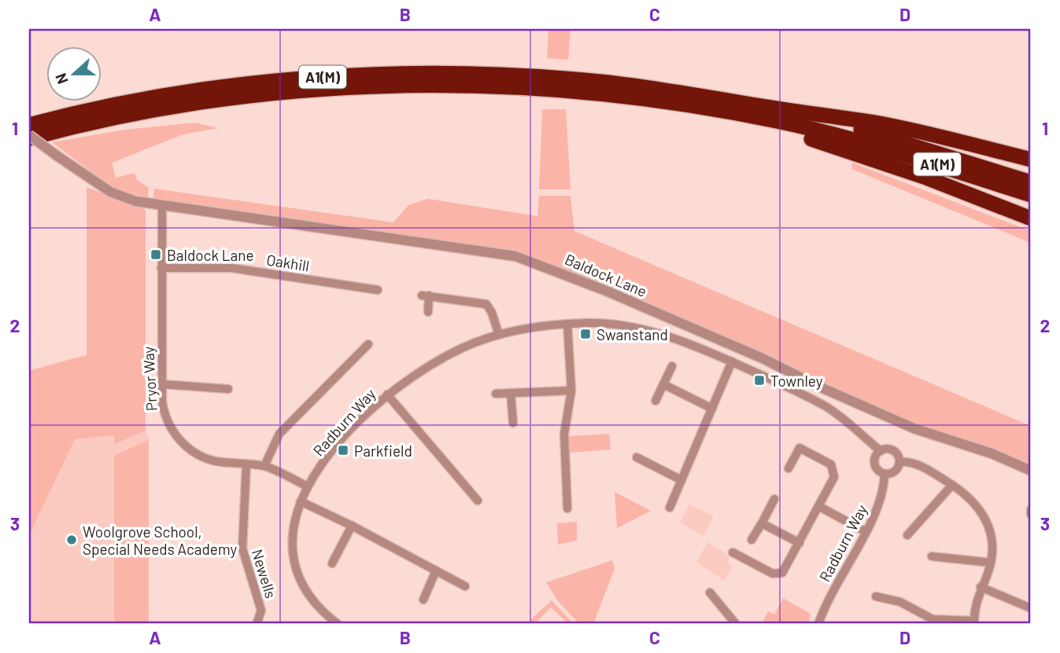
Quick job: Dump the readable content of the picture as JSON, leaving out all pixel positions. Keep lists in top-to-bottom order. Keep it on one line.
{"streets":{"highway":["A1(M)"],"street":["Oakhill","Baldock Lane","Pryor Way","Radburn Way","Newells"]},"crossings":[["A1(M)","Baldock Lane"],["Oakhill","Pryor Way"],["Baldock Lane","Pryor Way"],["Pryor Way","Radburn Way"],["Pryor Way","Newells"]],"places":{"transit":["Baldock Lane","Swanstand","Townley","Parkfield"],"other":["Woolgrove School, Special Needs Academy"]},"north":"left","grid":{"columns":["A","B","C","D"],"rows":["1","2","3"]}}
